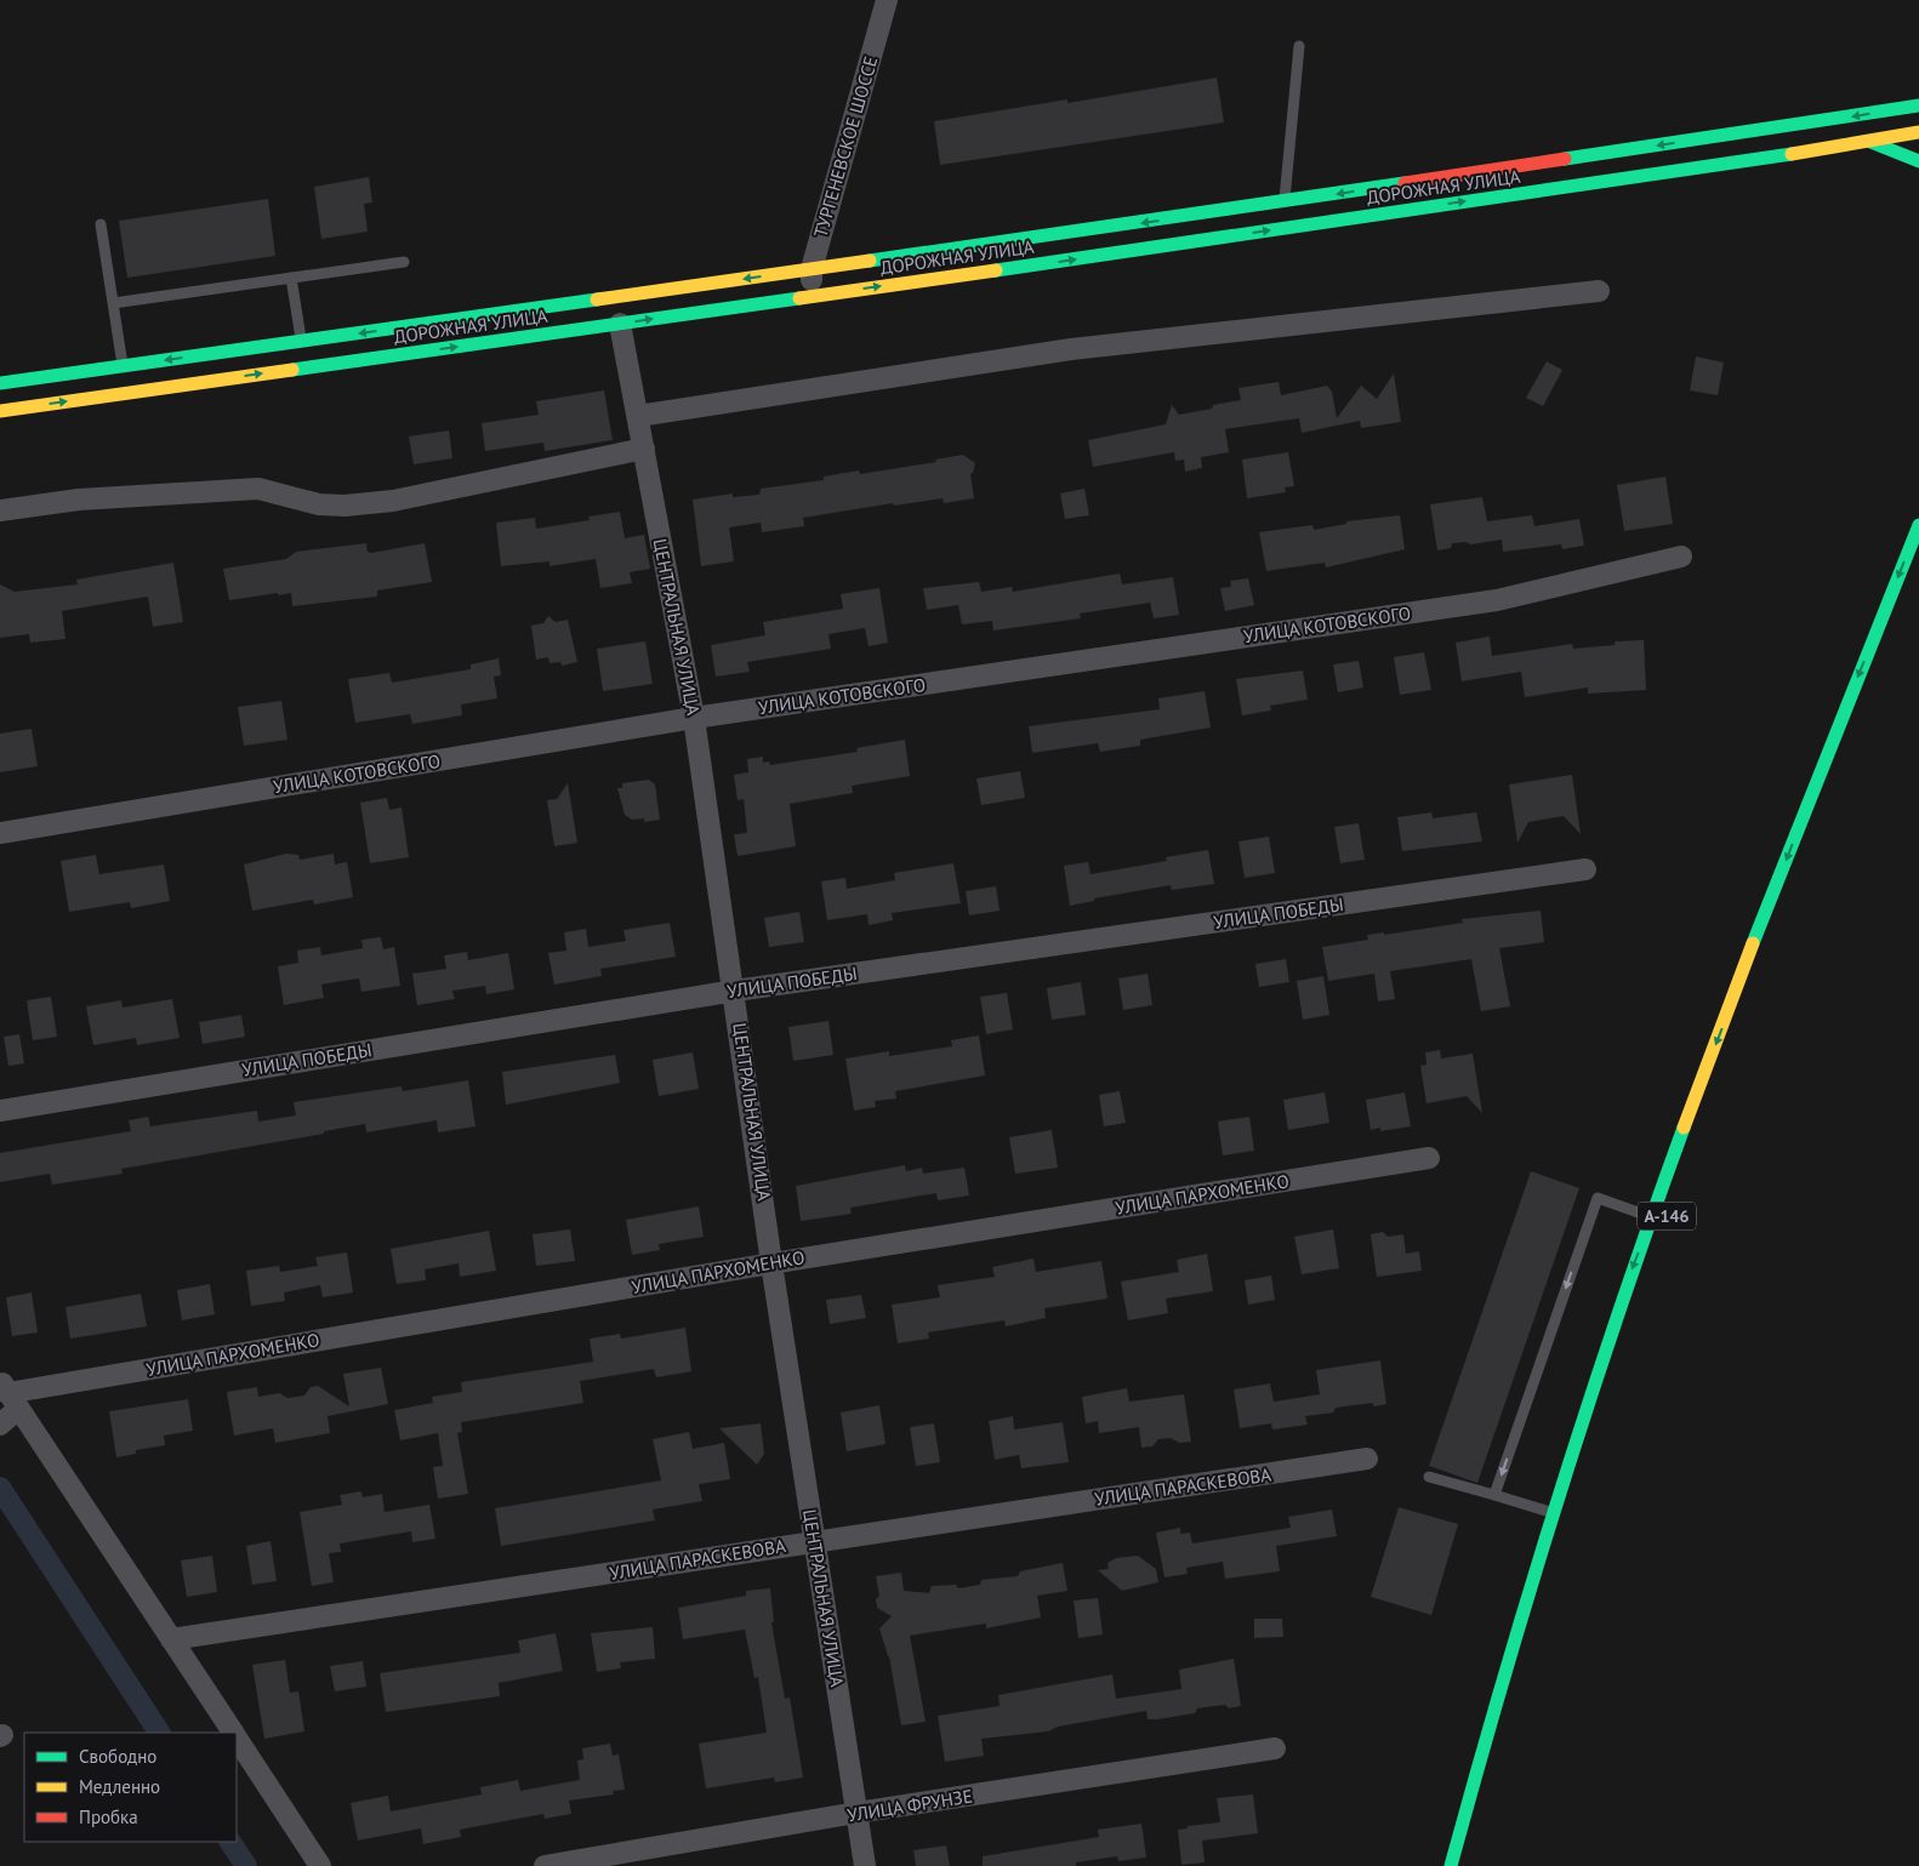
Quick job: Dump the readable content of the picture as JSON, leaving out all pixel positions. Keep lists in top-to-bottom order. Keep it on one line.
{"streets":{"main road":["ДОРОЖНАЯ УЛИЦА","А-146"],"street":["ТУРГЕНЕВСКОЕ ШОССЕ","УЛИЦА КОТОВСКОГО","ЦЕНТРАЛЬНАЯ УЛИЦА","УЛИЦА ПОБЕДЫ","УЛИЦА ПАРХОМЕНКО","УЛИЦА ПАРАСКЕВОВА","УЛИЦА ФРУНЗЕ"]},"crossings":[["ТУРГЕНЕВСКОЕ ШОССЕ","ДОРОЖНАЯ УЛИЦА"],["ДОРОЖНАЯ УЛИЦА","ЦЕНТРАЛЬНАЯ УЛИЦА"],["УЛИЦА КОТОВСКОГО","ЦЕНТРАЛЬНАЯ УЛИЦА"],["ЦЕНТРАЛЬНАЯ УЛИЦА","УЛИЦА ПОБЕДЫ"],["ЦЕНТРАЛЬНАЯ УЛИЦА","УЛИЦА ПАРХОМЕНКО"],["ЦЕНТРАЛЬНАЯ УЛИЦА","УЛИЦА ПАРАСКЕВОВА"],["ЦЕНТРАЛЬНАЯ УЛИЦА","УЛИЦА ФРУНЗЕ"]],"legend":["Свободно","Медленно","Пробка"]}
